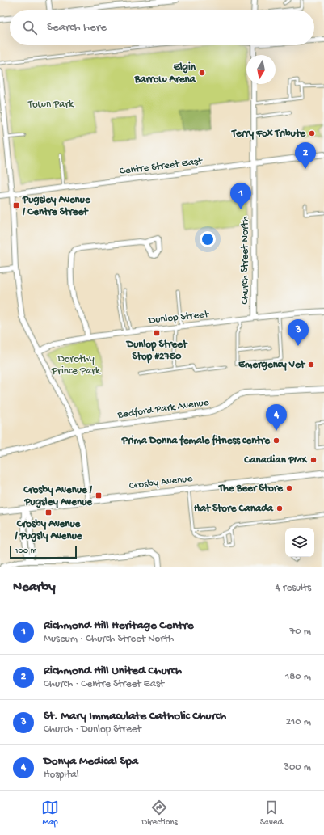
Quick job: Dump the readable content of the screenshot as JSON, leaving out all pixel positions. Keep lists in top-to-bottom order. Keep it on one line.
{"streets":{"street":["Centre Street East","Church Street North","Dunlop Street","Bedford Park Avenue","Crosby Avenue"]},"crossings":[["Centre Street East","Church Street North"],["Church Street North","Dunlop Street"]],"parks":["Town Park","Dorothy Prince Park"],"places":{"other":["Elgin Barrow Arena","Terry Fox Tribute","Emergency Vet","Prima Donna female fitness centre","Canadian PMX","The Beer Store","Hat Store Canada"],"transit":["Pugsley Avenue / Centre Street","Dunlop Street Stop #2750","Crosby Avenue / Pugsley Avenue","Crosby Avenue / Pugsly Avenue"]},"scale_bar":"100 m","north":"bottom","page":{"search":"Search here","pins":["2","1","3","4"],"scale":"100 m","heading":["Nearby","4 results"],"list":[{"mark":"1","name":"Richmond Hill Heritage Centre","note":"Museum · Church Street North","value":"70 m"},{"mark":"2","name":"Richmond Hill United Church","note":"Church · Centre Street East","value":"180 m"},{"mark":"3","name":"St. Mary Immaculate Catholic Church","note":"Church · Dunlop Street","value":"210 m"},{"mark":"4","name":"Donya Medical Spa","note":"Hospital","value":"300 m"}],"nav":["Map","Directions","Saved"]}}
